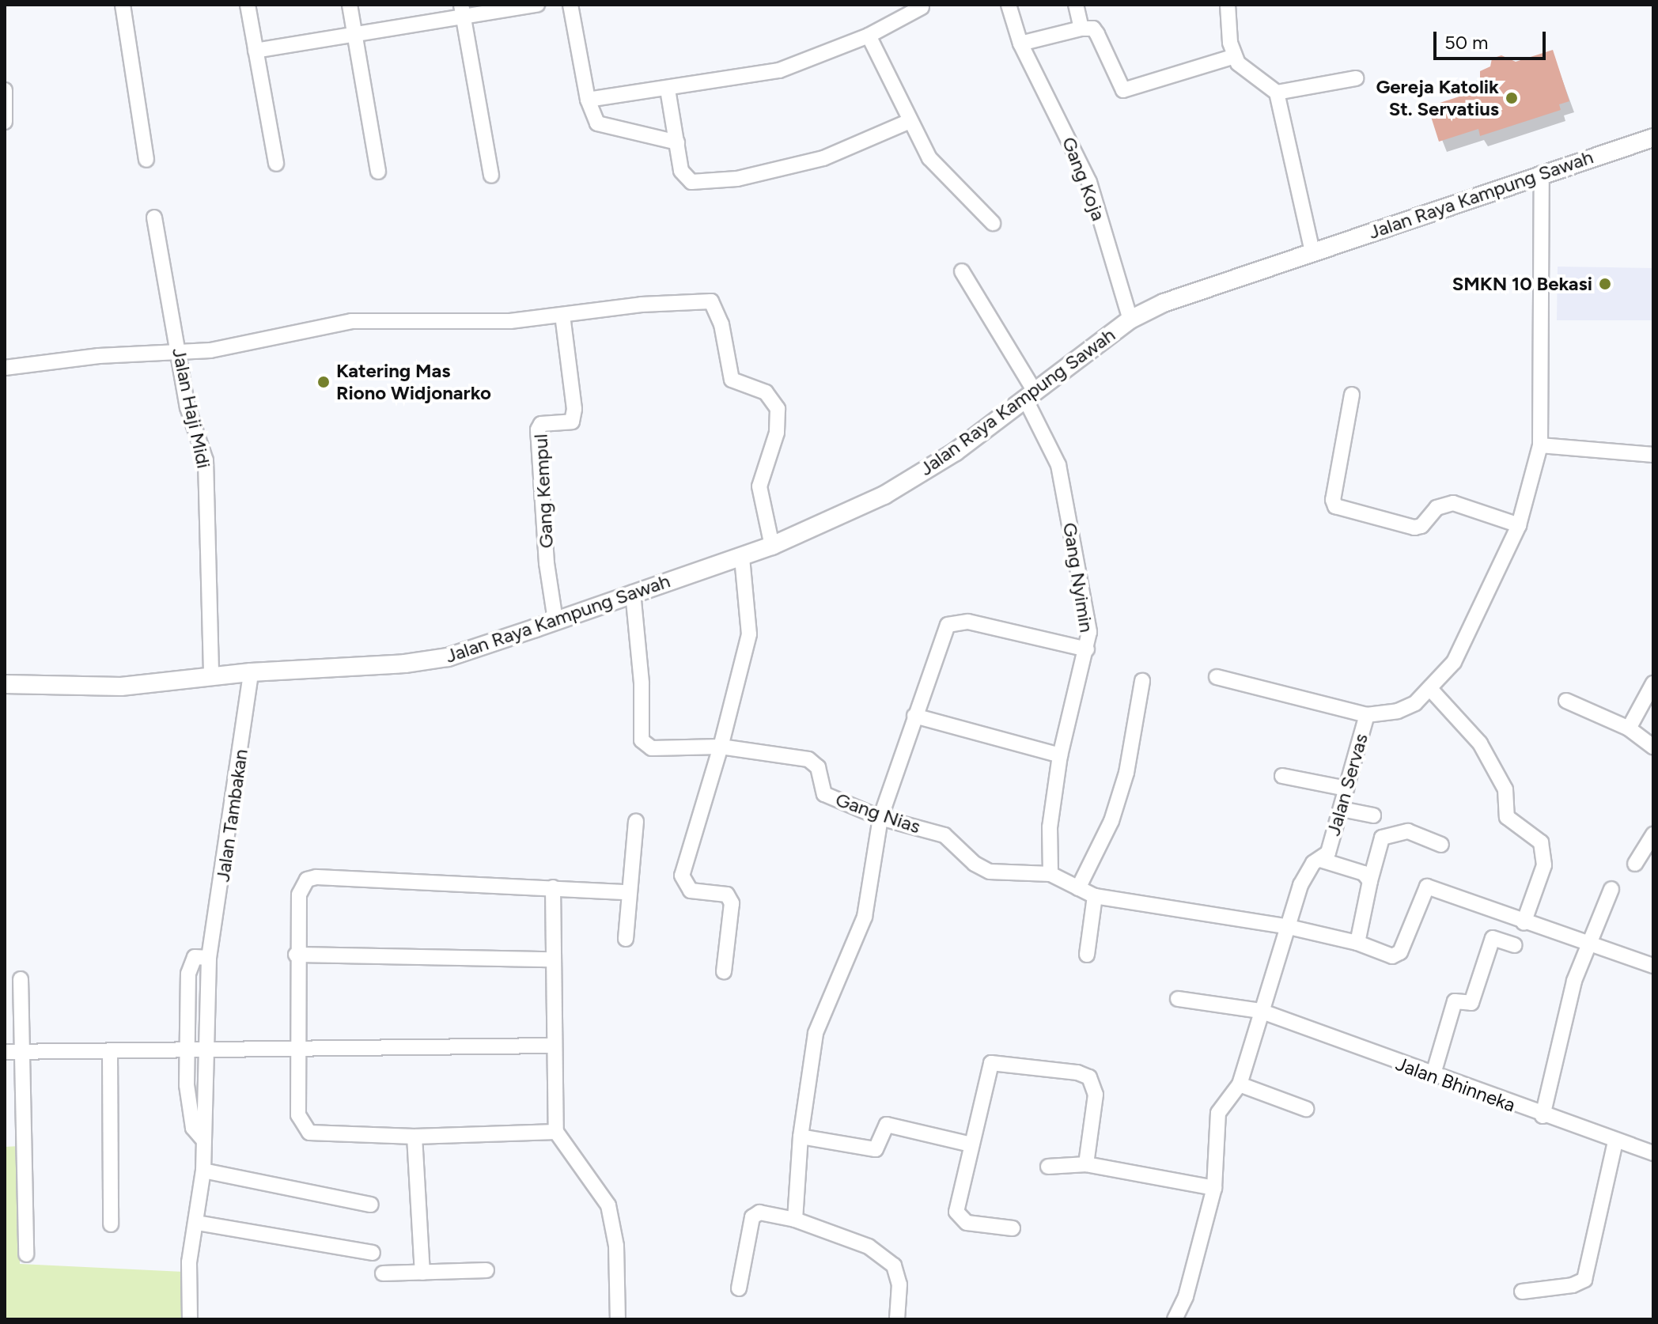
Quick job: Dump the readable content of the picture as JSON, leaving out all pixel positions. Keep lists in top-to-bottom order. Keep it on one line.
{"streets":{"street":["Gang Koja","Jalan Raya Kampung Sawah","Jalan Haji Midi","Gang Kempul","Gang Nyimin","Jalan Servas","Gang Nias","Jalan Tambakan","Jalan Bhinneka"]},"crossings":[["Gang Koja","Jalan Raya Kampung Sawah"],["Jalan Raya Kampung Sawah","Jalan Haji Midi"],["Jalan Raya Kampung Sawah","Gang Kempul"],["Jalan Raya Kampung Sawah","Gang Nyimin"],["Jalan Raya Kampung Sawah","Jalan Servas"],["Jalan Raya Kampung Sawah","Jalan Tambakan"],["Gang Nyimin","Gang Nias"],["Jalan Servas","Jalan Bhinneka"]],"places":["Gereja Katolik St. Servatius","SMKN 10 Bekasi","Katering Mas Riono Widjonarko"],"scale_bar":"50 m"}
